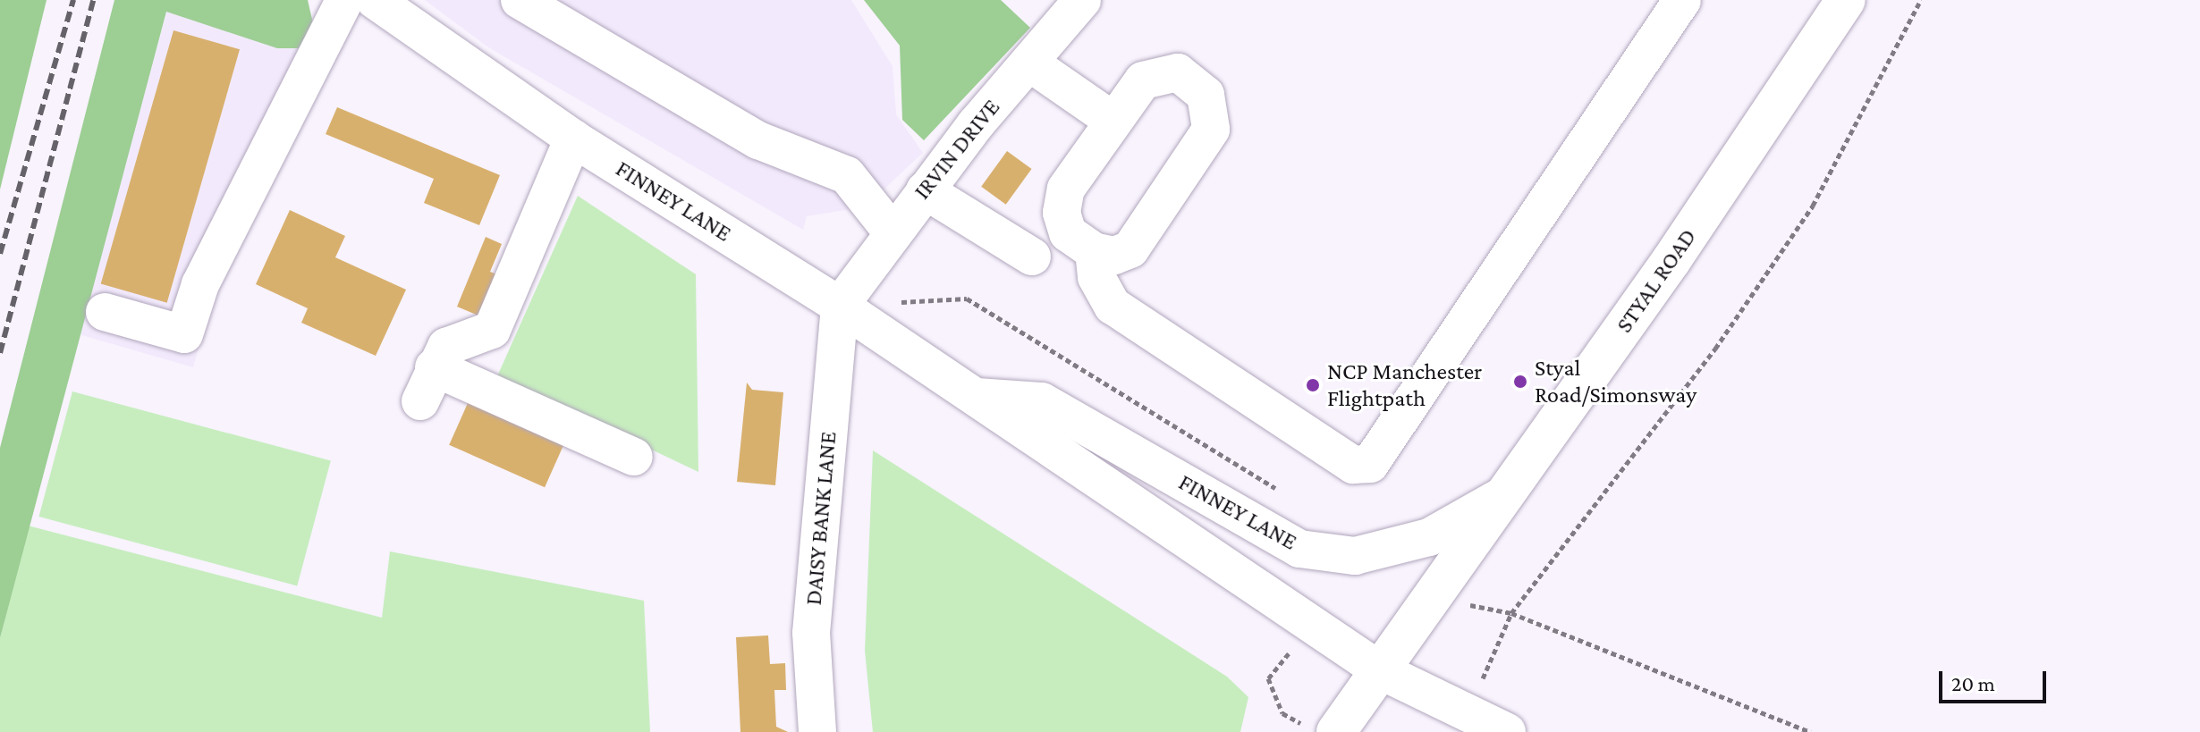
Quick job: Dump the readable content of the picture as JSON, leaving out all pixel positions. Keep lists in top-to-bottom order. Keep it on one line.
{"streets":{"main road":["STYAL ROAD"],"street":["IRVIN DRIVE","FINNEY LANE","DAISY BANK LANE"]},"crossings":[["IRVIN DRIVE","FINNEY LANE"],["IRVIN DRIVE","DAISY BANK LANE"],["FINNEY LANE","STYAL ROAD"],["FINNEY LANE","DAISY BANK LANE"]],"places":["Styal Road/Simonsway","NCP Manchester Flightpath"],"scale_bar":"20 m"}
